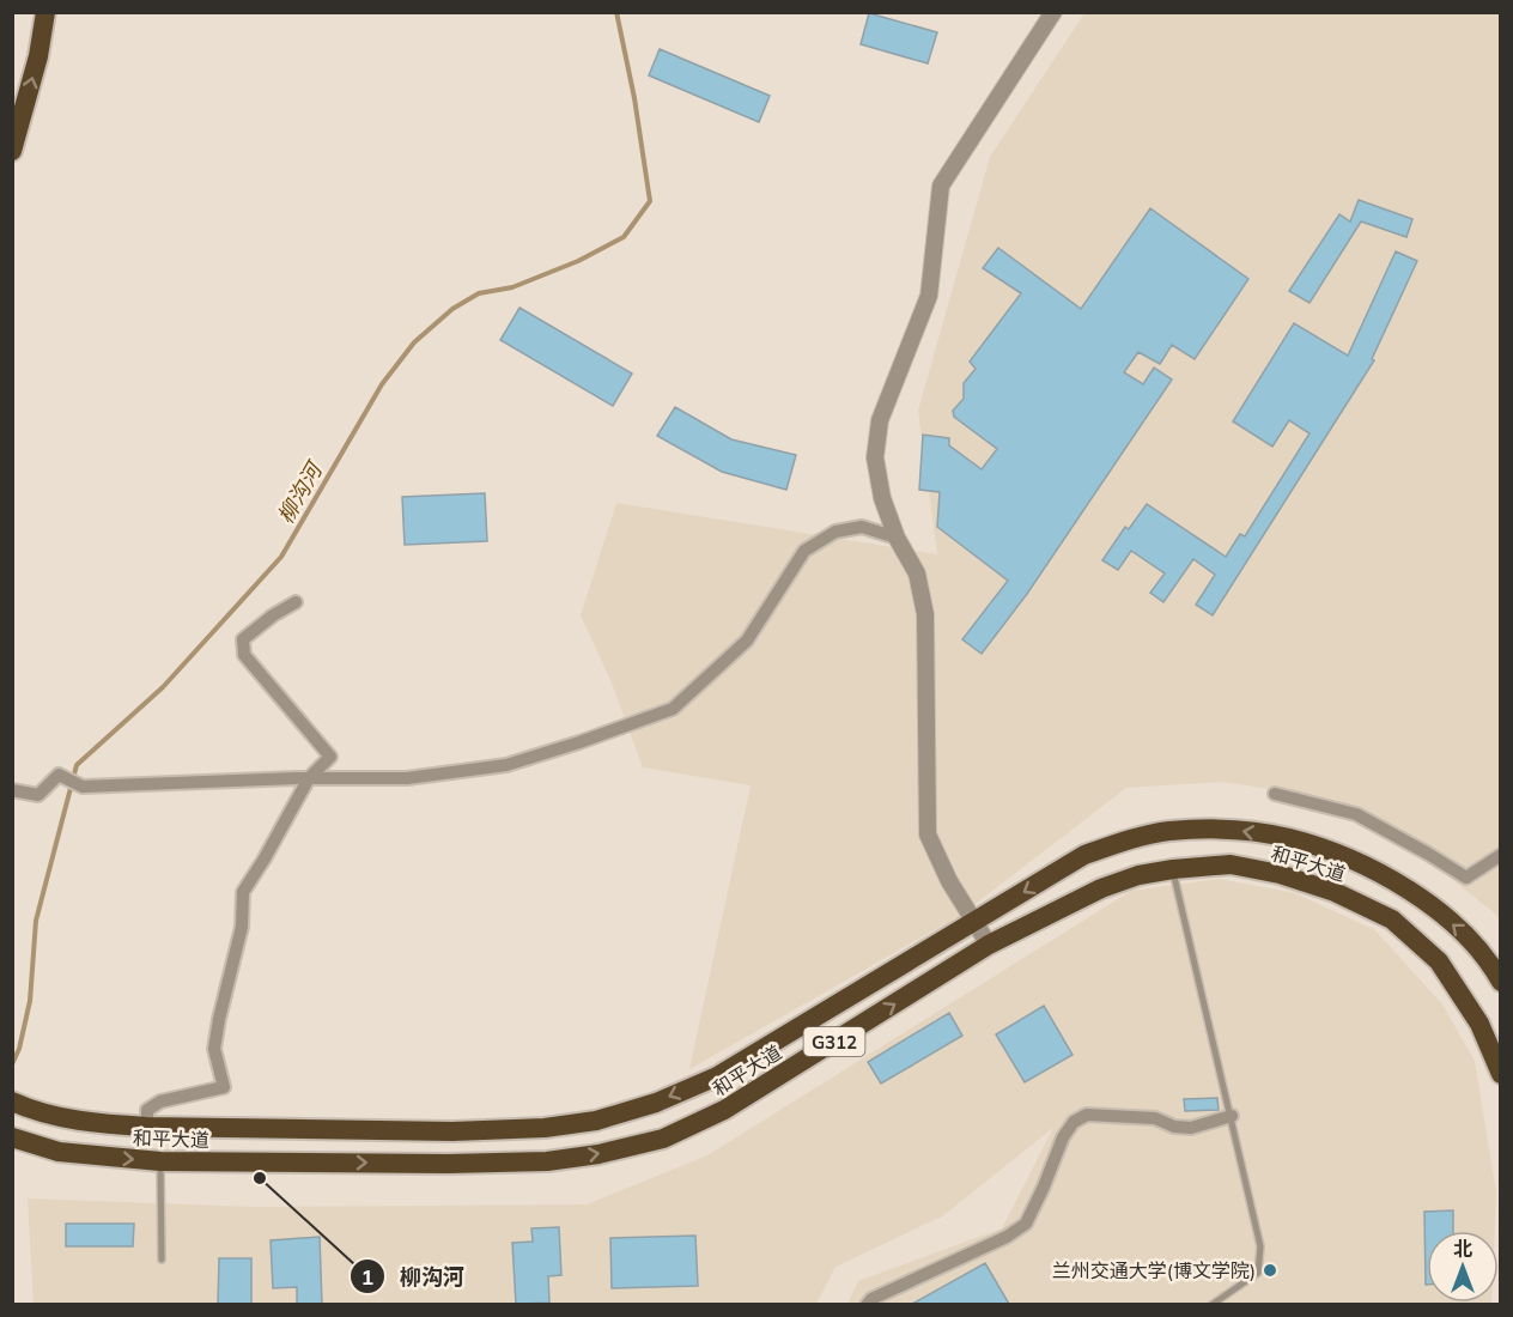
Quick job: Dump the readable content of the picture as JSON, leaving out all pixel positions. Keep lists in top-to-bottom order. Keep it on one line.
{"streets":{"highway":["和平大道","G312"]},"water":["柳沟河"],"places":["柳沟河","兰州交通大学(博文学院)"],"north":"top"}
